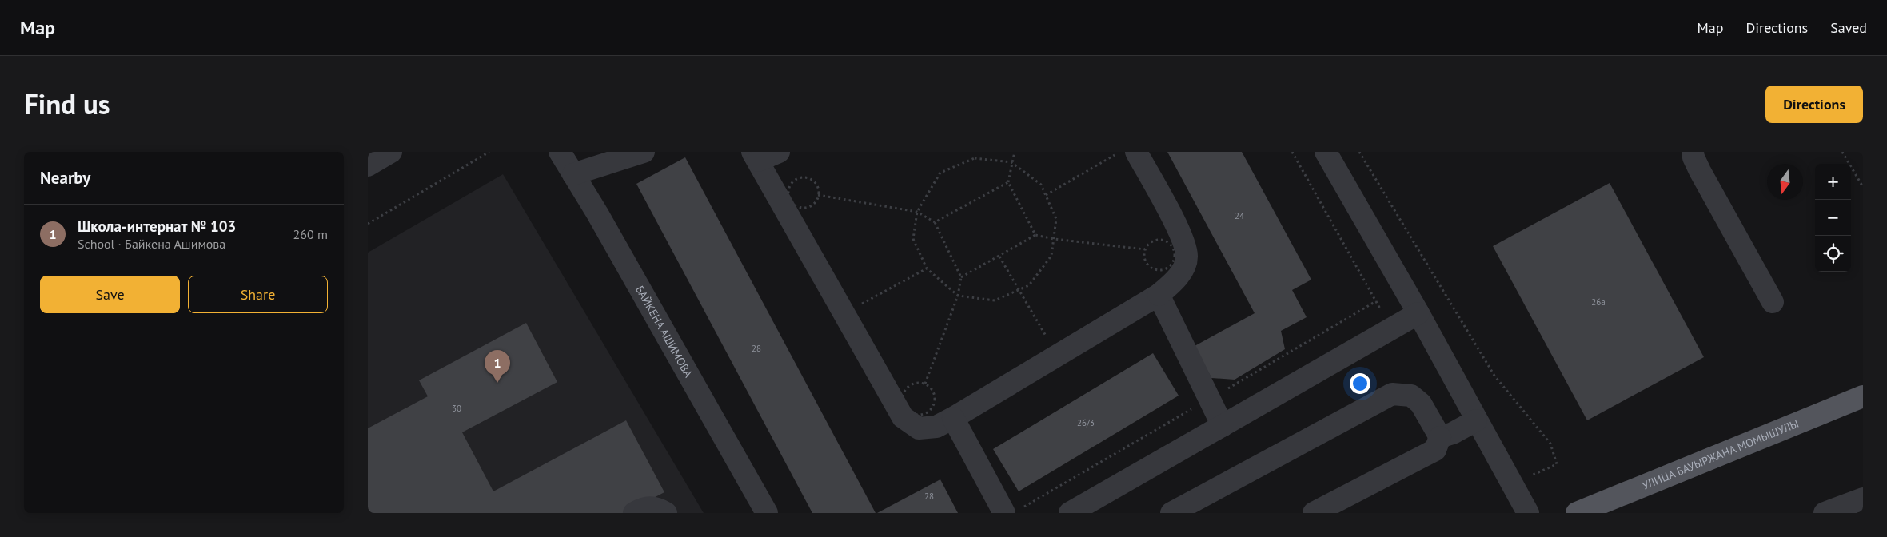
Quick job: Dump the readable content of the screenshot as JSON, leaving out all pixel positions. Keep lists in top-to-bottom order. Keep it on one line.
{"streets":{"main road":["УЛИЦА БАУЫРЖАНА МОМЫШУЛЫ"],"street":["БАЙКЕНА АШИМОВА"]},"house_numbers":["24","26а","28","30","26/3","28"],"north":"bottom","page":{"header":"Map","nav":["Map","Directions","Saved"],"title":"Find us","buttons":["Directions",["Save","Share"]],"heading":"Nearby","map_buttons":["+","−"],"list":[{"mark":"1","name":"Школа-интернат № 103","note":"School · Байкена Ашимова","value":"260 m"}],"pins":"1"}}
